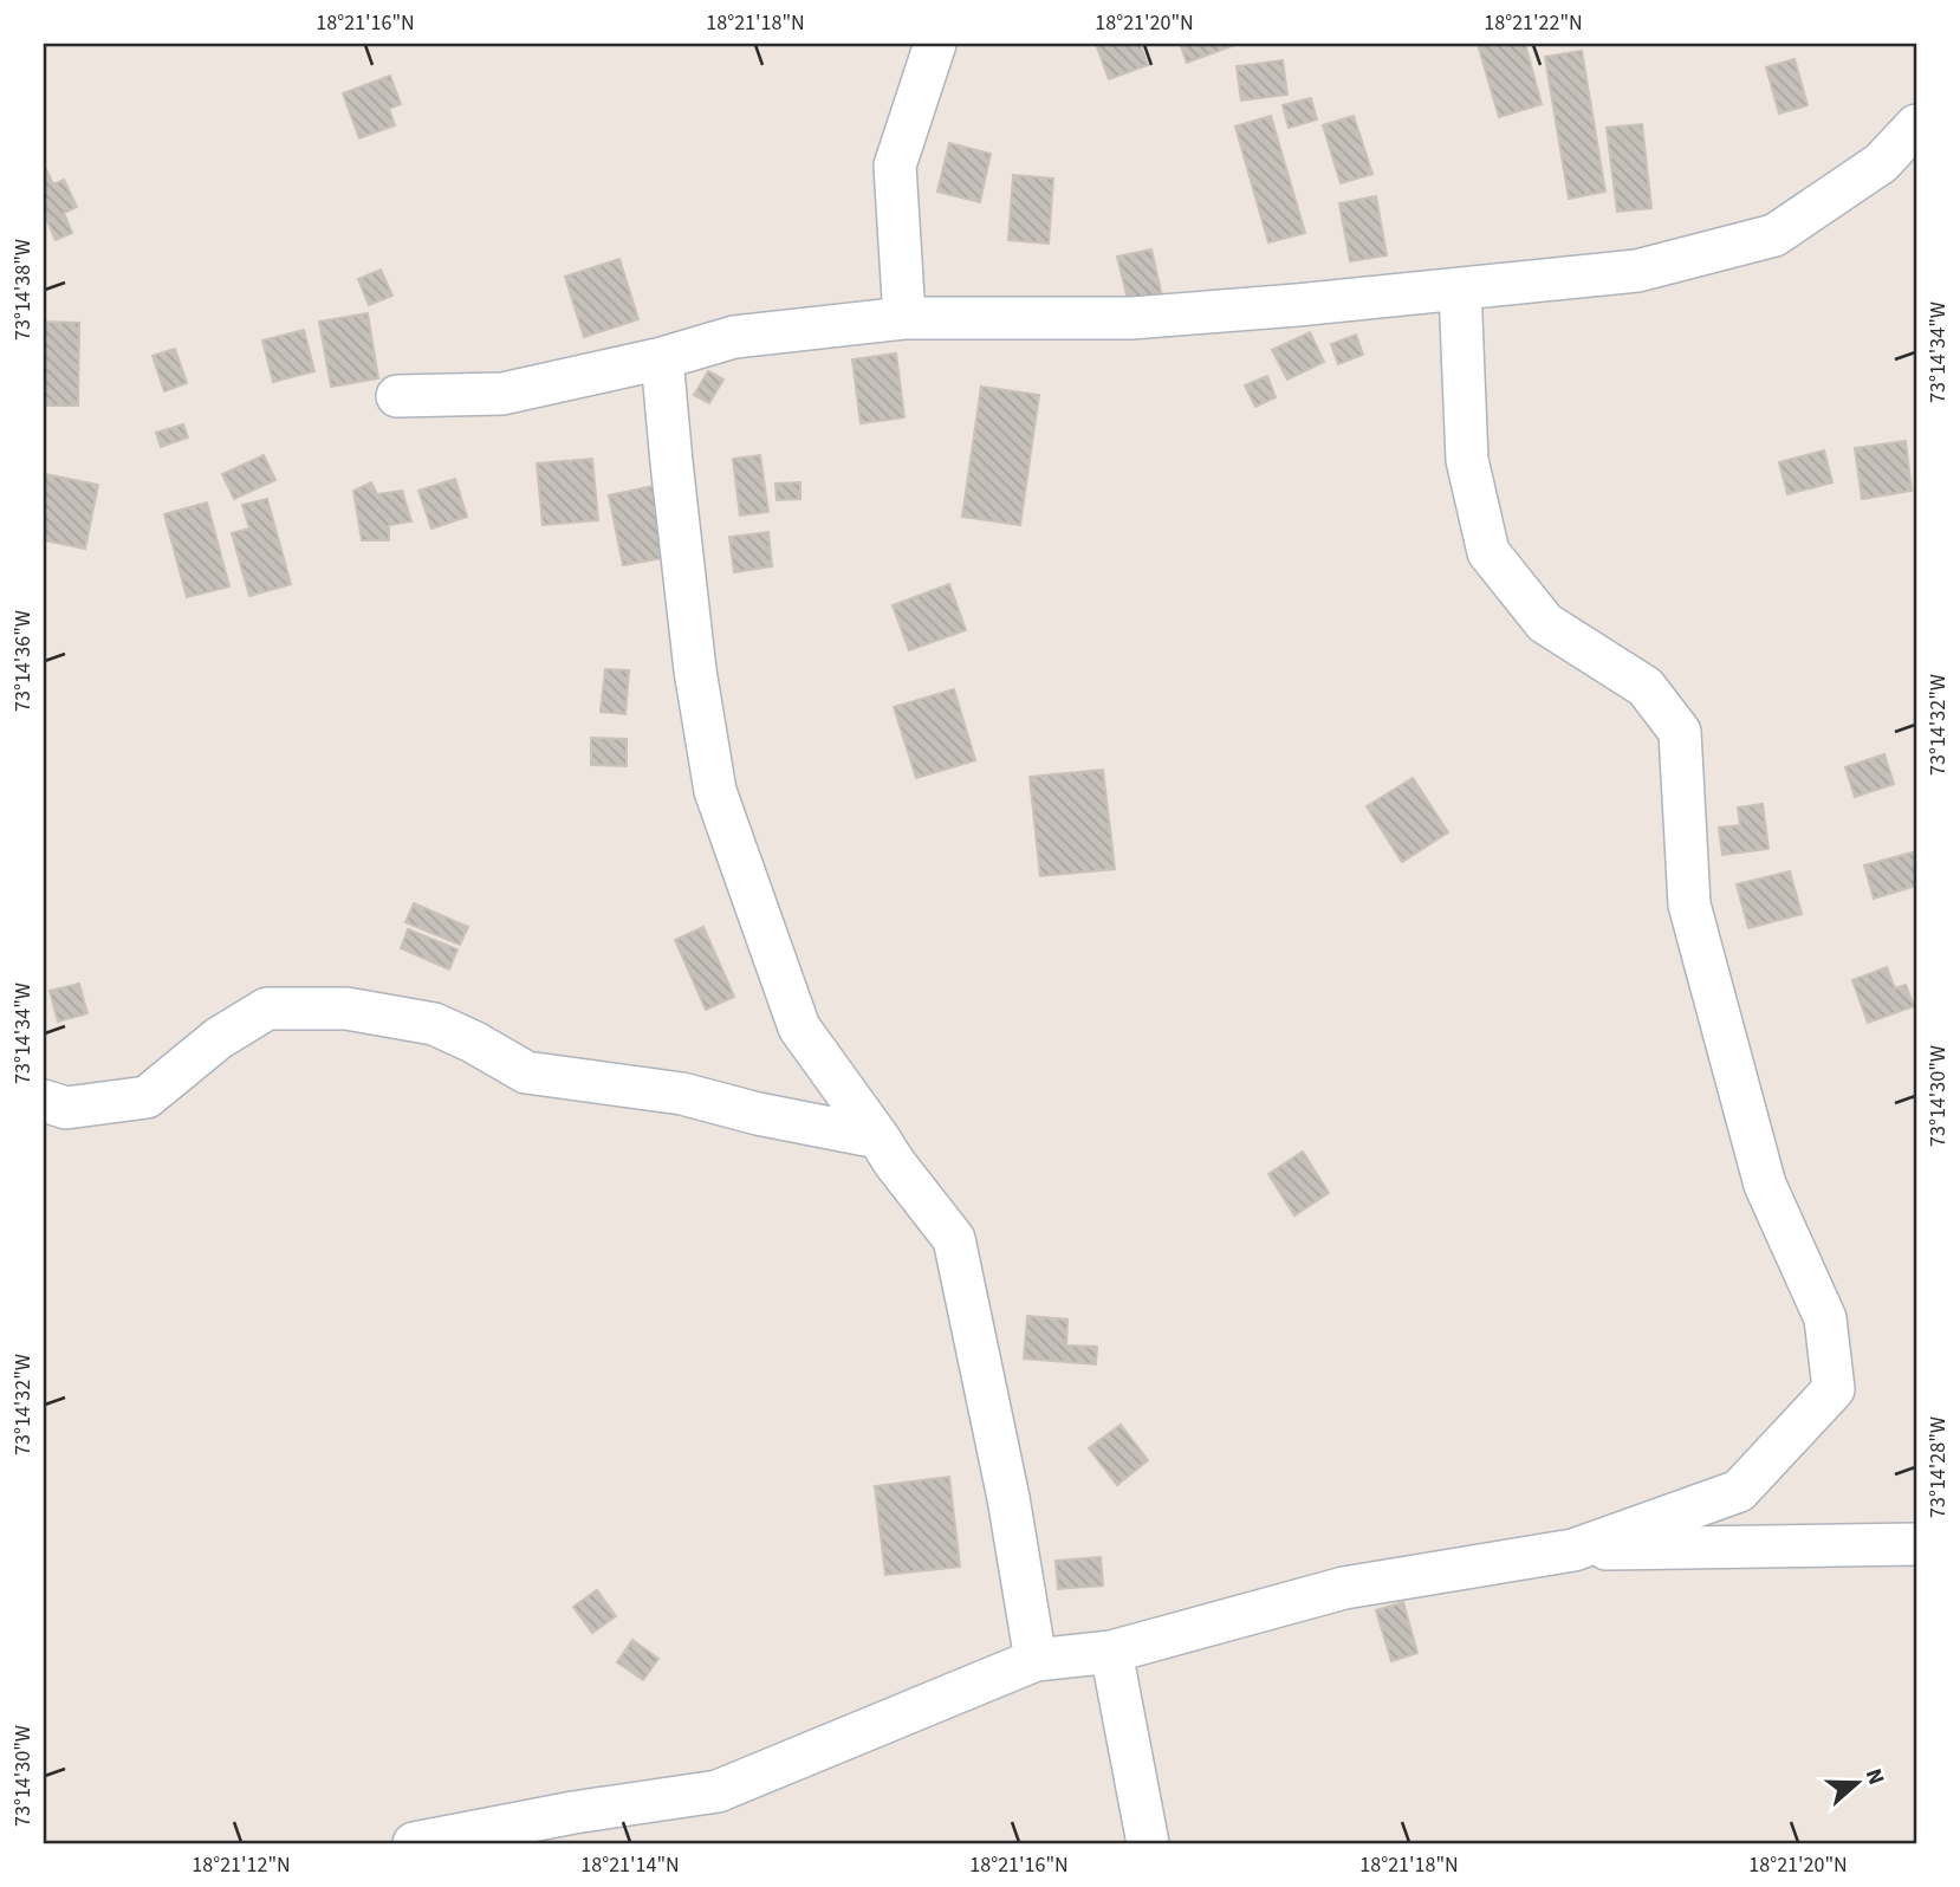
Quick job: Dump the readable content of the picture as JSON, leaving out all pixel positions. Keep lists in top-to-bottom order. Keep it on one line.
{"north":"right","coordinates":["18°21'16\"N","18°21'18\"N","18°21'20\"N","18°21'22\"N","73°14'38\"W","73°14'34\"W","73°14'36\"W","73°14'32\"W","73°14'30\"W","73°14'28\"W","18°21'12\"N","18°21'14\"N"]}
